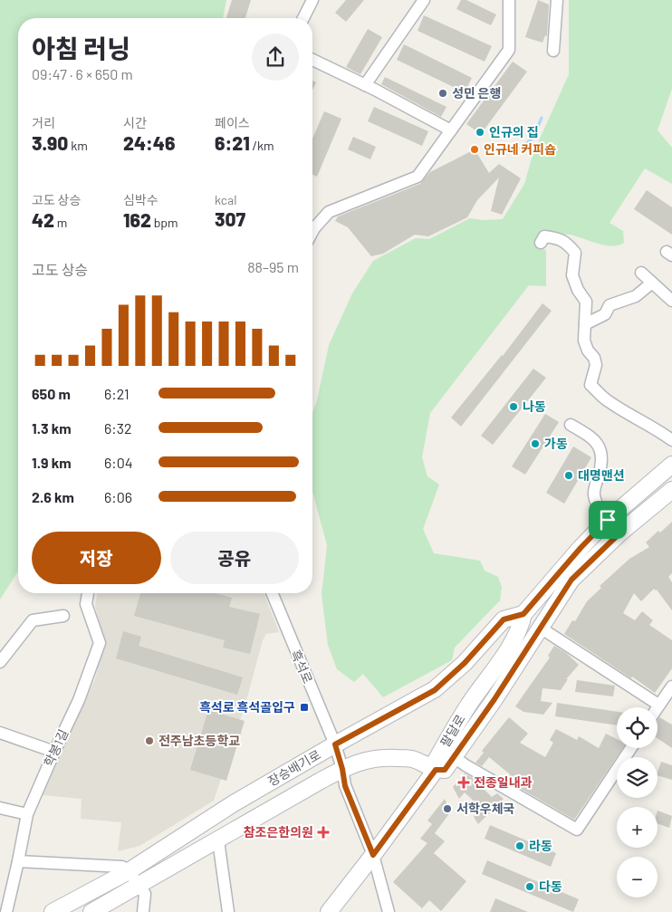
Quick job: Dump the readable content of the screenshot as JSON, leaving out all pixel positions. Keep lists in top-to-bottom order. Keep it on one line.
{"streets":{"street":["흑석로","팔달로","학봉1길","장승배기로"]},"crossings":[["흑석로","팔달로"],["흑석로","장승배기로"],["팔달로","장승배기로"]],"places":{"other":["성민 은행","인규의 집","인규네 커피숍","나동","가동","대명맨션","전주남초등학교","서학우체국","라동","다동"],"transit":["흑석로 흑석골입구"],"health":["전종일내과","참조은한의원"]},"page":{"heading":["아침 러닝","09:47 · 6 × 650 m"],"stats":[["거리","3.90 km"],["시간","24:46"],["페이스","6:21 /km"],["고도 상승","42 m"],["심박수","162 bpm"],["kcal","307"]],"chart":["고도 상승","88–95 m"],"list":[{"name":"650 m","note":"6:21"},{"name":"1.3 km","note":"6:32"},{"name":"1.9 km","note":"6:04"},{"name":"2.6 km","note":"6:06"}],"buttons":["저장","공유"],"map_buttons":["+","−"]}}
